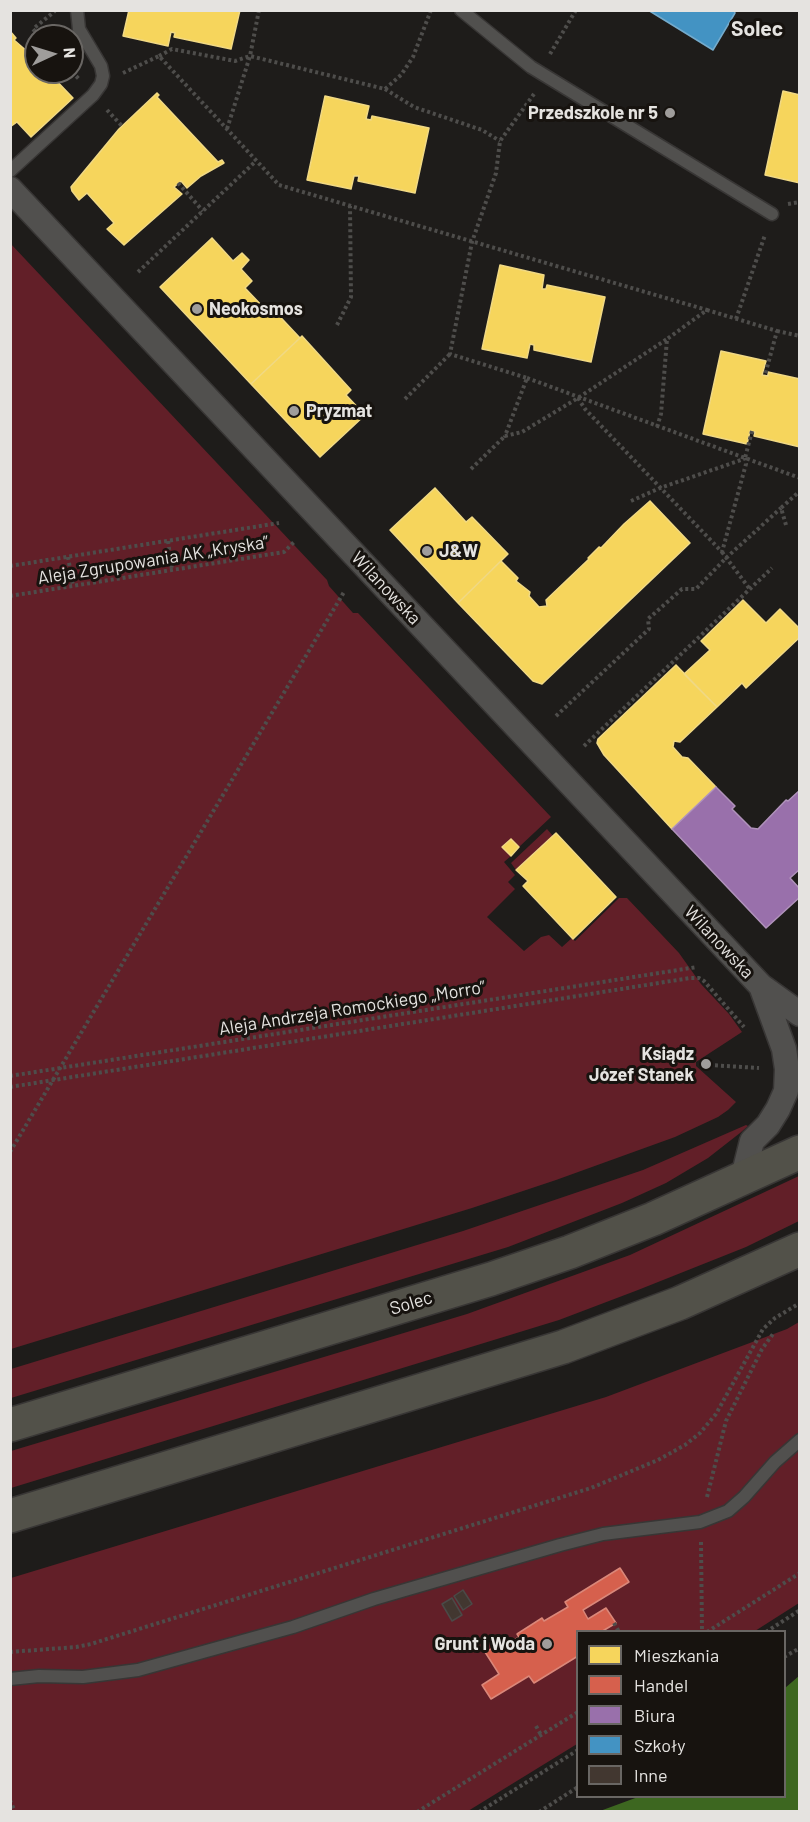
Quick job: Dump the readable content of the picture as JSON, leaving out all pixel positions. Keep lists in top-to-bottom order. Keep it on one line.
{"streets":{"main road":["Solec"],"street":["Wilanowska"],"path":["Aleja Zgrupowania AK „Kryska”","Aleja Andrzeja Romockiego „Morro”"]},"crossings":[["Wilanowska","Solec"]],"districts":["Solec"],"places":["Przedszkole nr 5","Neokosmos","Pryzmat","J&W","Ksiądz Józef Stanek","Grunt i Woda"],"legend":["Mieszkania","Handel","Biura","Szkoły","Inne"],"north":"right"}
